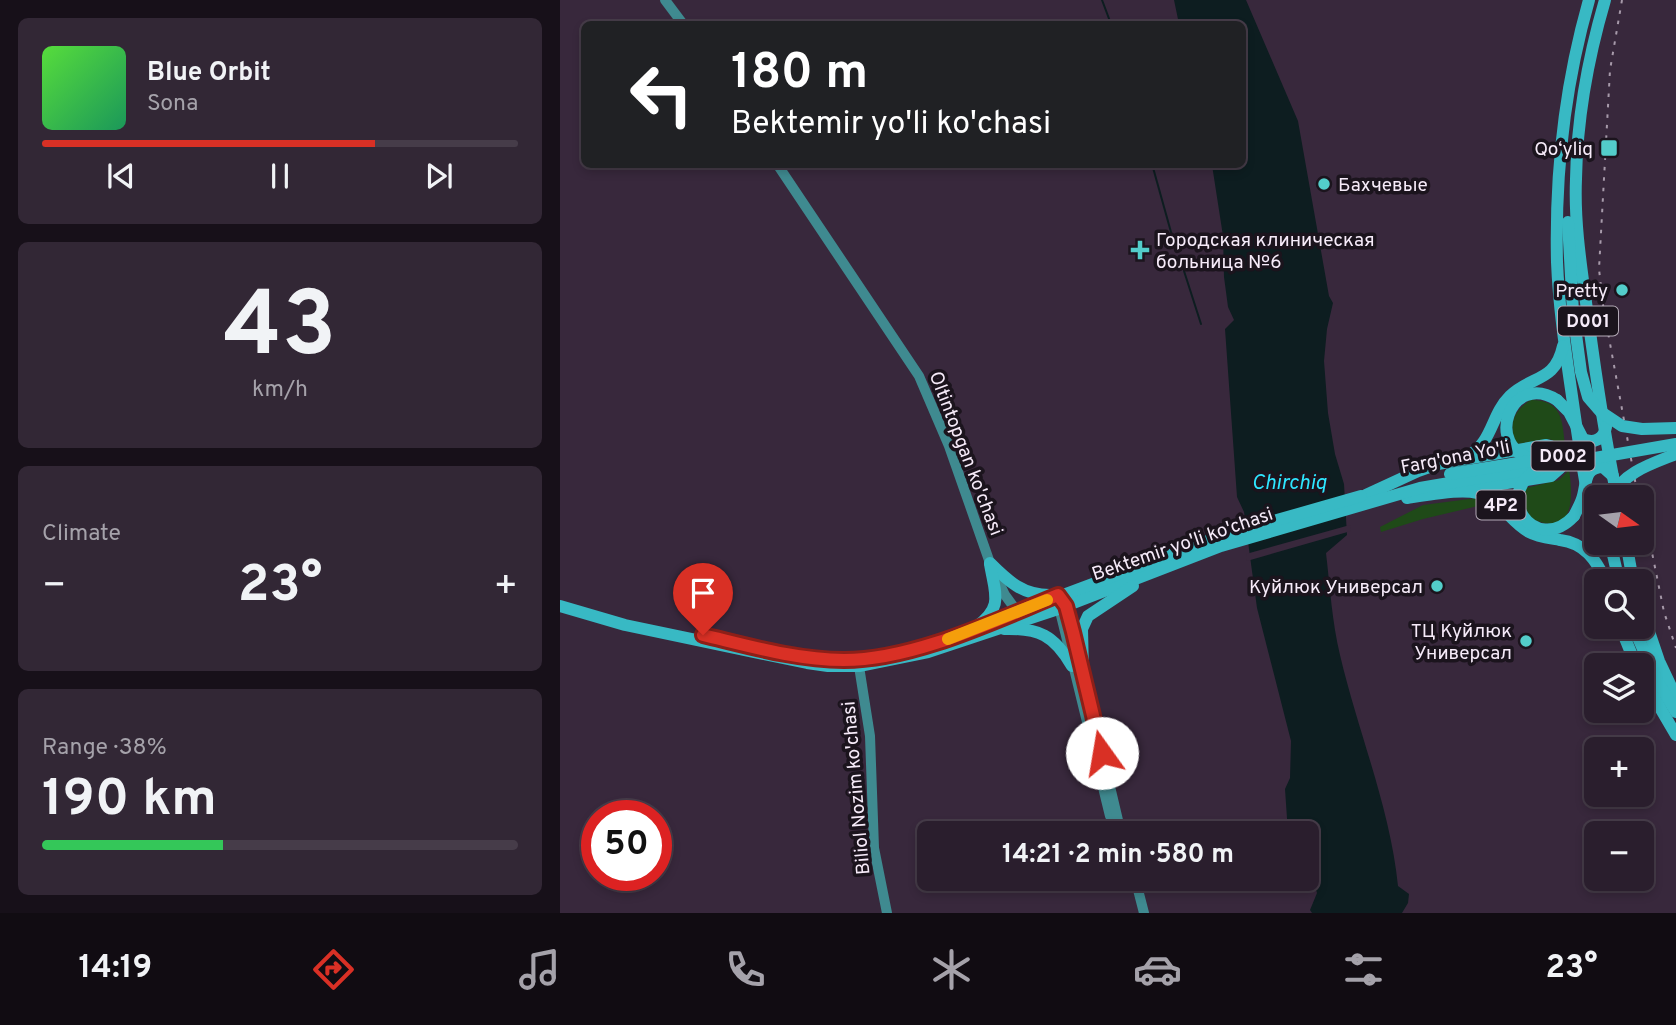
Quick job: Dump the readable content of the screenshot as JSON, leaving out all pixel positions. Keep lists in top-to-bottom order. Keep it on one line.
{"streets":{"highway":["D001","Farg'ona Yo'li","D002","4P2","Bektemir yo'li ko'chasi"],"street":["Oltintopgan ko'chasi","Biliol Nozim ko'chasi"]},"crossings":[["Oltintopgan ko'chasi","Bektemir yo'li ko'chasi"],["Farg'ona Yo'li","4P2"],["Farg'ona Yo'li","Bektemir yo'li ko'chasi"],["4P2","Bektemir yo'li ko'chasi"],["Bektemir yo'li ko'chasi","Biliol Nozim ko'chasi"]],"water":["Chirchiq"],"places":{"transit":["Qo‘yliq"],"other":["Бахчевые","Pretty","Куйлюк Универсал","ТЦ Куйлюк Универсал"],"health":["Городская клиническая больница №6"]},"north":"right","page":{"turn":["180 m","Bektemir yo'li ko'chasi"],"song":["Blue Orbit","Sona"],"tile":[["43","km/h"],"Climate",["Range · 38%","190 km"]],"map_buttons":["+","−"],"heat":["−","23°","+"],"limit":"50","trip":"14:21 · 2 min · 580 m","tabs":["14:19","23°"]}}
